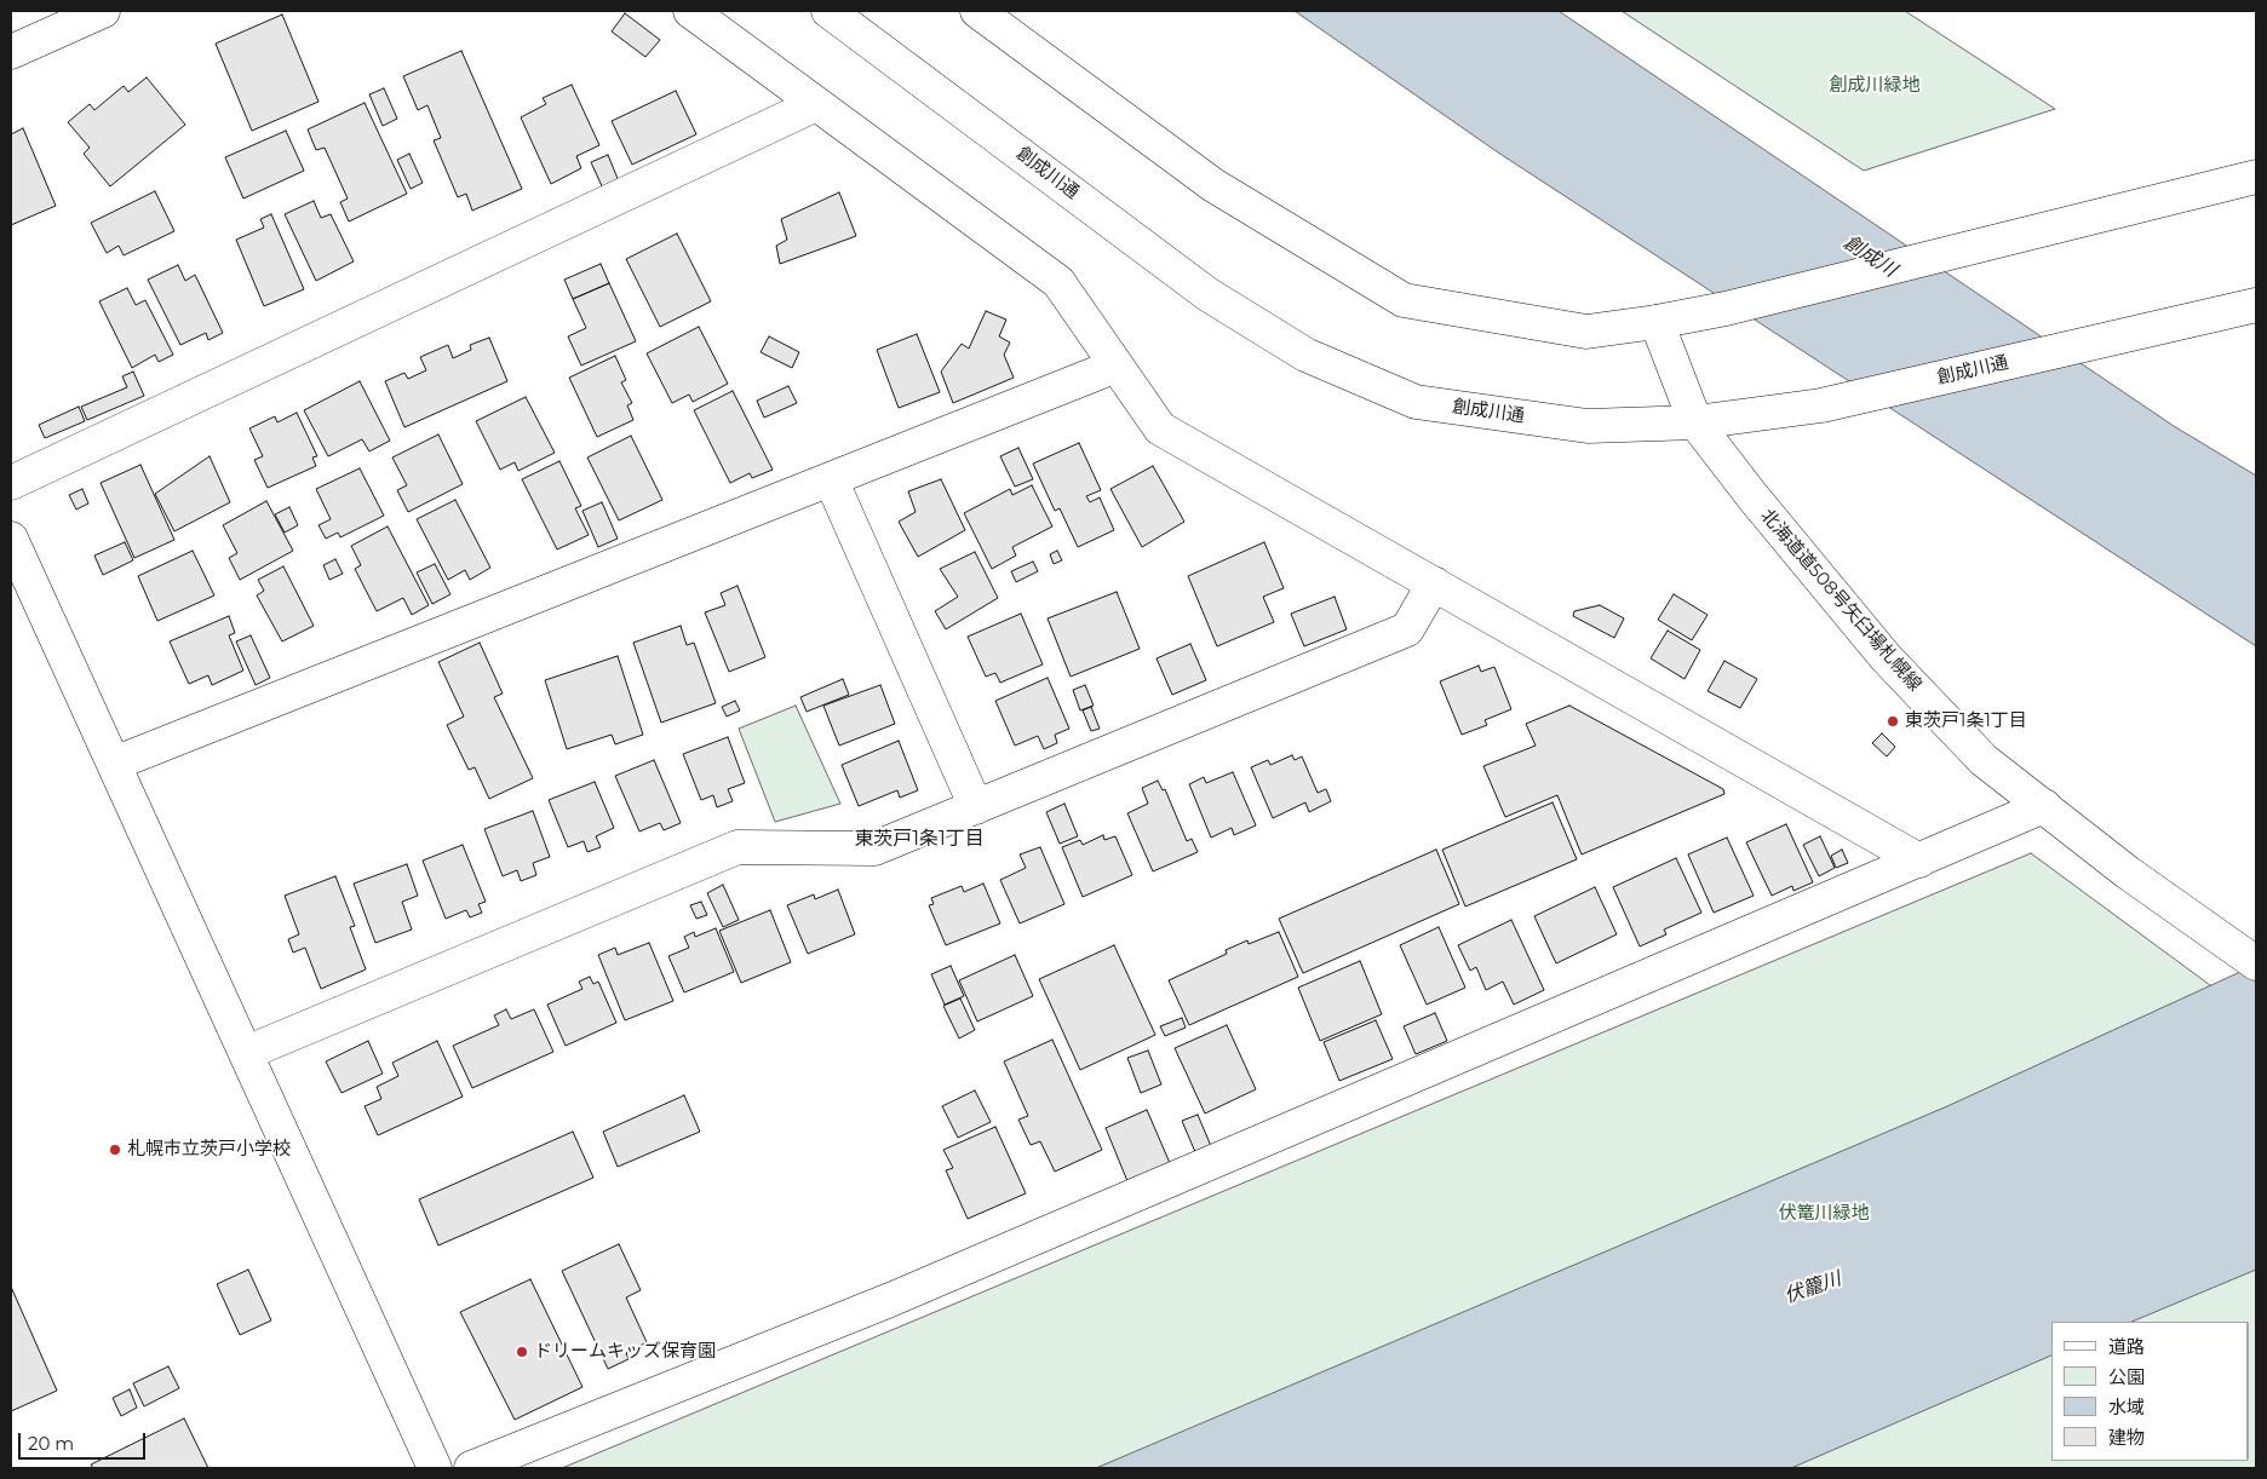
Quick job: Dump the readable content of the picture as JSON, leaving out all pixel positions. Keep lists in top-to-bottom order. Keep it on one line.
{"streets":{"main road":["創成川通","北海道道508号矢臼場札幌線"]},"crossings":[["創成川通","北海道道508号矢臼場札幌線"]],"districts":["東茨戸1条1丁目"],"water":["創成川","伏籠川"],"parks":["創成川緑地","伏篭川緑地"],"places":["東茨戸1条1丁目","札幌市立茨戸小学校","ドリームキッズ保育園"],"legend":["道路","公園","水域","建物"],"scale_bar":"20 m"}
